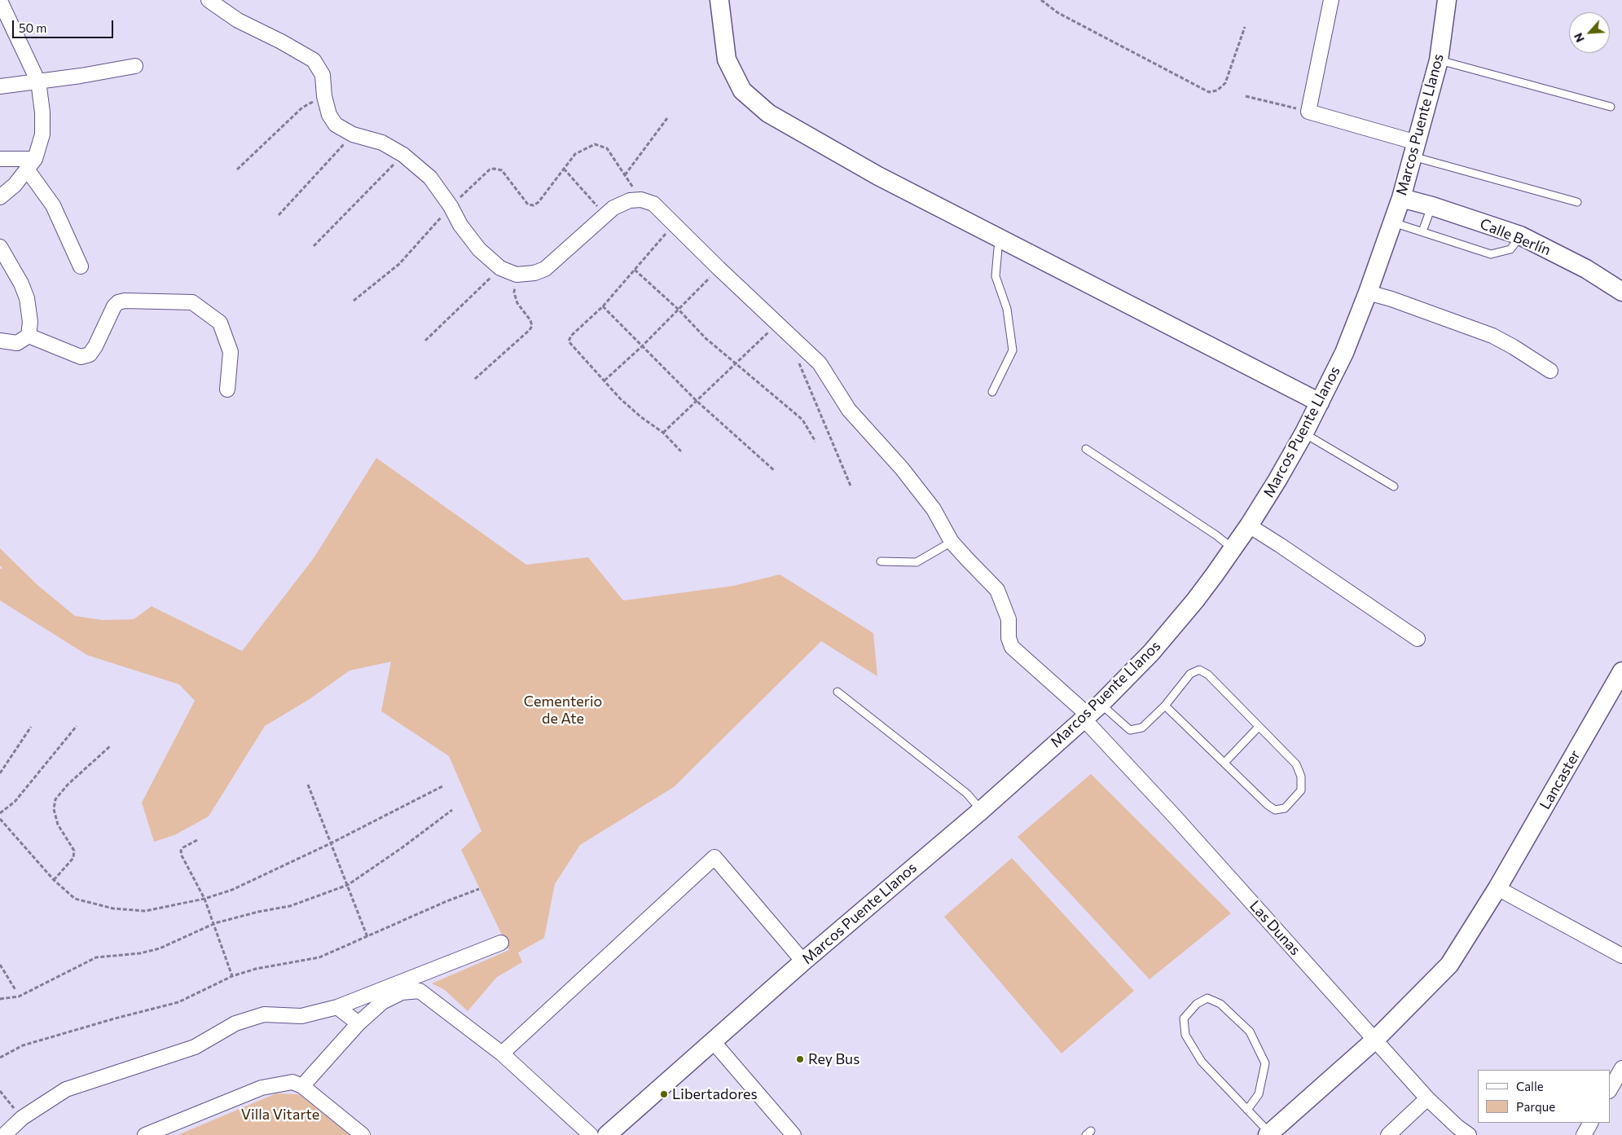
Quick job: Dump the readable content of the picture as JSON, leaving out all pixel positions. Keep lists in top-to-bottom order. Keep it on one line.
{"streets":{"street":["Marcos Puente Llanos","Calle Berlín","Lancaster","Las Dunas"]},"crossings":[["Marcos Puente Llanos","Calle Berlín"],["Marcos Puente Llanos","Las Dunas"],["Lancaster","Las Dunas"]],"parks":["Cementerio de Ate","Villa Vitarte"],"places":["Rey Bus","Libertadores"],"legend":["Calle","Parque"],"scale_bar":"50 m","north":"bottom left"}
